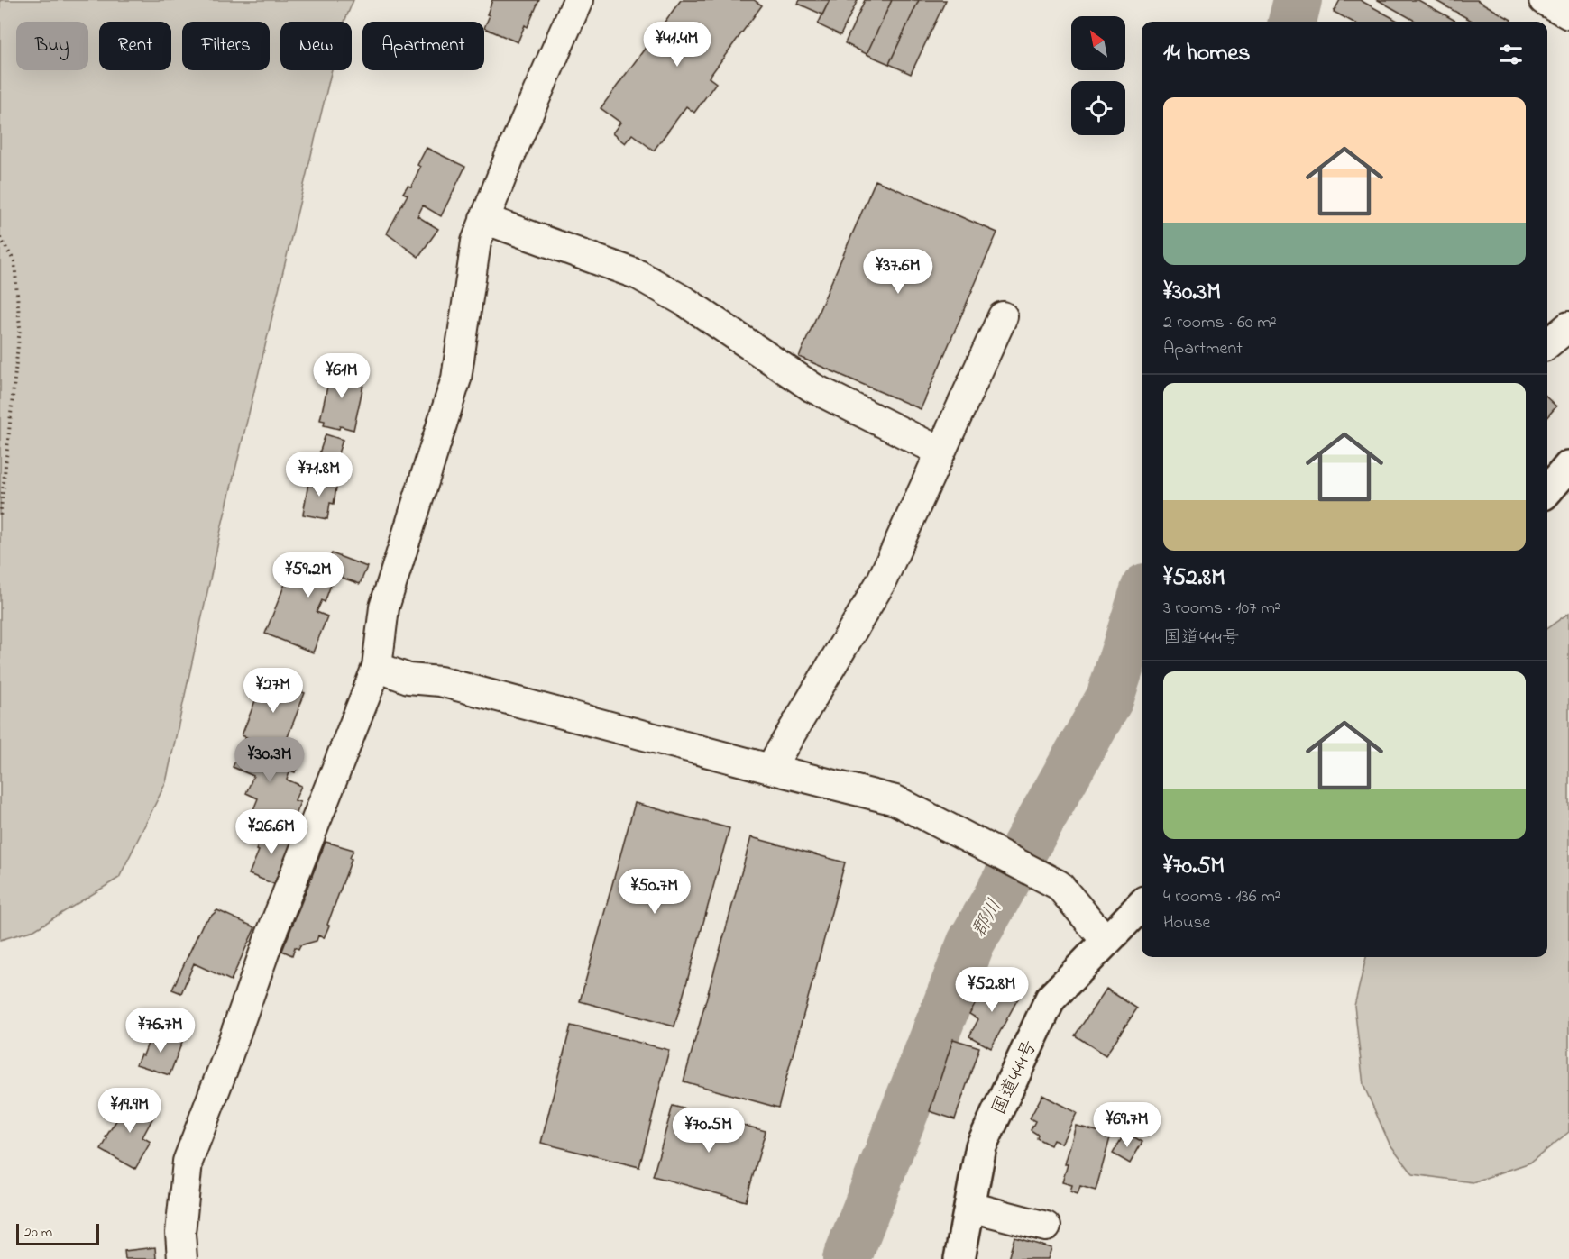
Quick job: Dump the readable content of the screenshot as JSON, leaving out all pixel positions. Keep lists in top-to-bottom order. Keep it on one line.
{"streets":{"highway":["国道444号"]},"water":["郡川"],"scale_bar":"20 m","north":"top left","page":{"price":["¥41.4M","¥37.6M","¥61M","¥71.8M","¥59.2M","¥27M","¥30.3M","¥26.6M","¥50.7M","¥52.8M","¥76.7M","¥19.9M","¥69.7M","¥70.5M"],"chip":["Buy","Rent","Filters","New","Apartment"],"heading":"14 homes","list":[{"name":"¥30.3M","note":"2 rooms · 60 m² · Apartment"},{"name":"¥52.8M","note":"3 rooms · 107 m² · 国道444号"},{"name":"¥70.5M","note":"4 rooms · 136 m² · House"}],"scale":"20 m"}}
